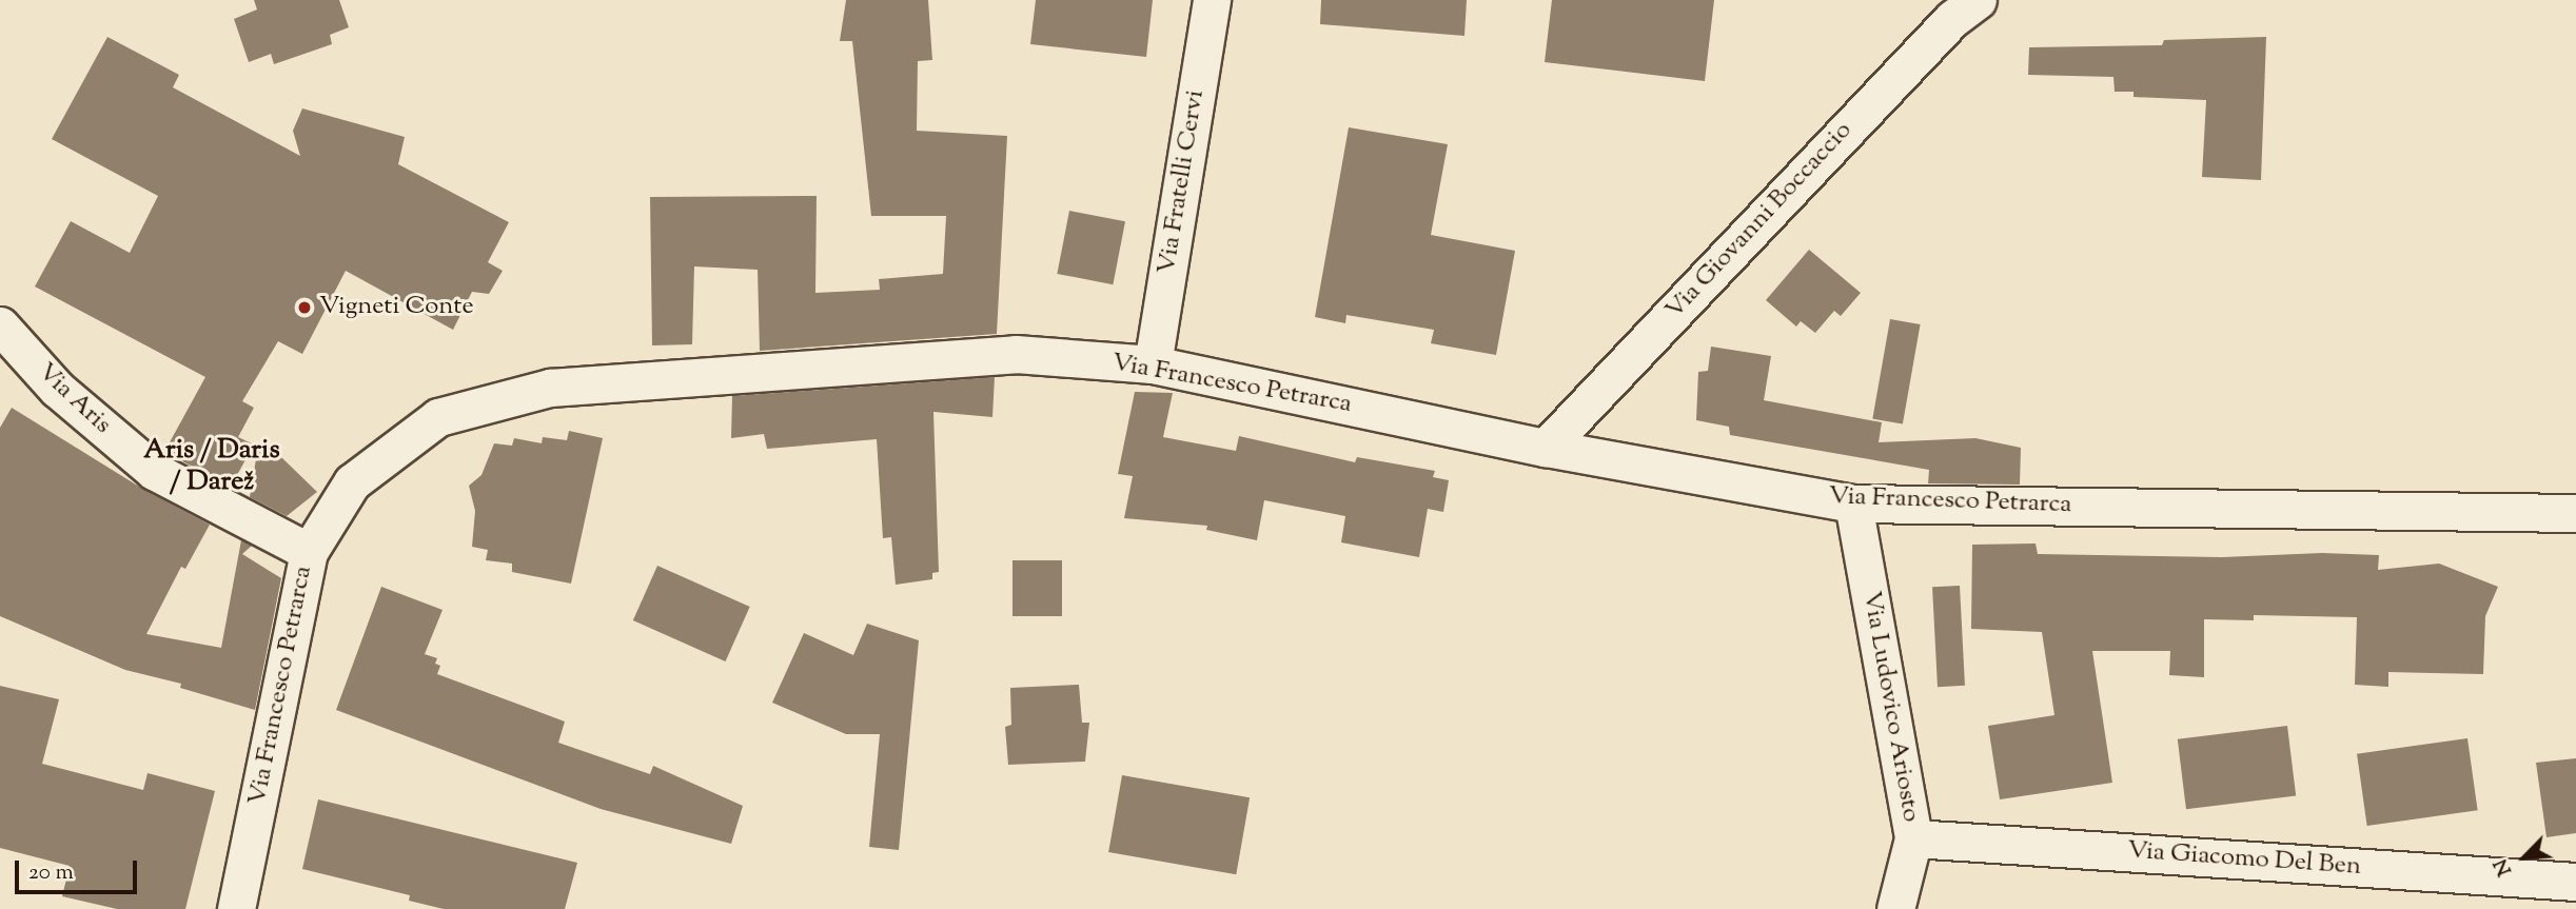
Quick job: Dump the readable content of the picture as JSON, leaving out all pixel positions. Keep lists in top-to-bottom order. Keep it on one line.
{"streets":{"street":["Via Fratelli Cervi","Via Giovanni Boccaccio","Via Francesco Petrarca","Via Aris","Via Ludovico Ariosto","Via Giacomo Del Ben"]},"crossings":[["Via Fratelli Cervi","Via Francesco Petrarca"],["Via Giovanni Boccaccio","Via Francesco Petrarca"],["Via Francesco Petrarca","Via Aris"],["Via Francesco Petrarca","Via Ludovico Ariosto"],["Via Ludovico Ariosto","Via Giacomo Del Ben"]],"districts":["Aris / Daris / Darež"],"places":["Vigneti Conte"],"scale_bar":"20 m","north":"bottom left"}
